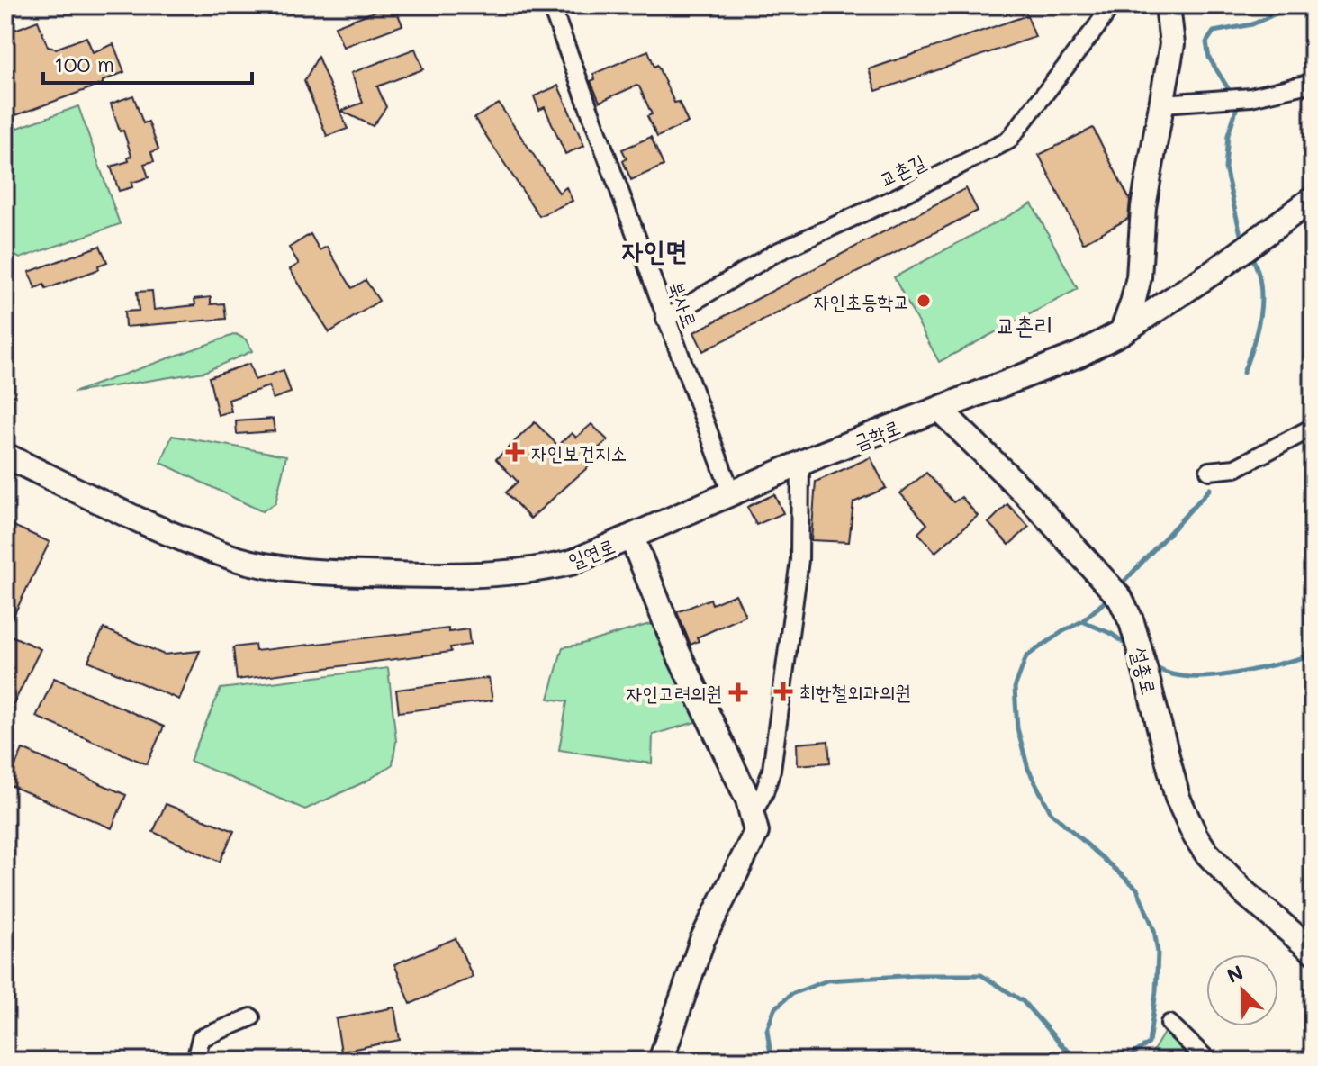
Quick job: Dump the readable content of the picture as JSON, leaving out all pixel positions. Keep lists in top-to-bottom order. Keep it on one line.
{"streets":{"street":["교촌길","북사로","금학로","일연로","설총로"]},"crossings":[["교촌길","북사로"],["북사로","금학로"],["금학로","일연로"],["금학로","설총로"]],"districts":["자인면","교촌리"],"places":{"other":["자인초등학교"],"health":["자인보건지소","최한철외과의원","자인고려의원"]},"scale_bar":"100 m","north":"top left"}
